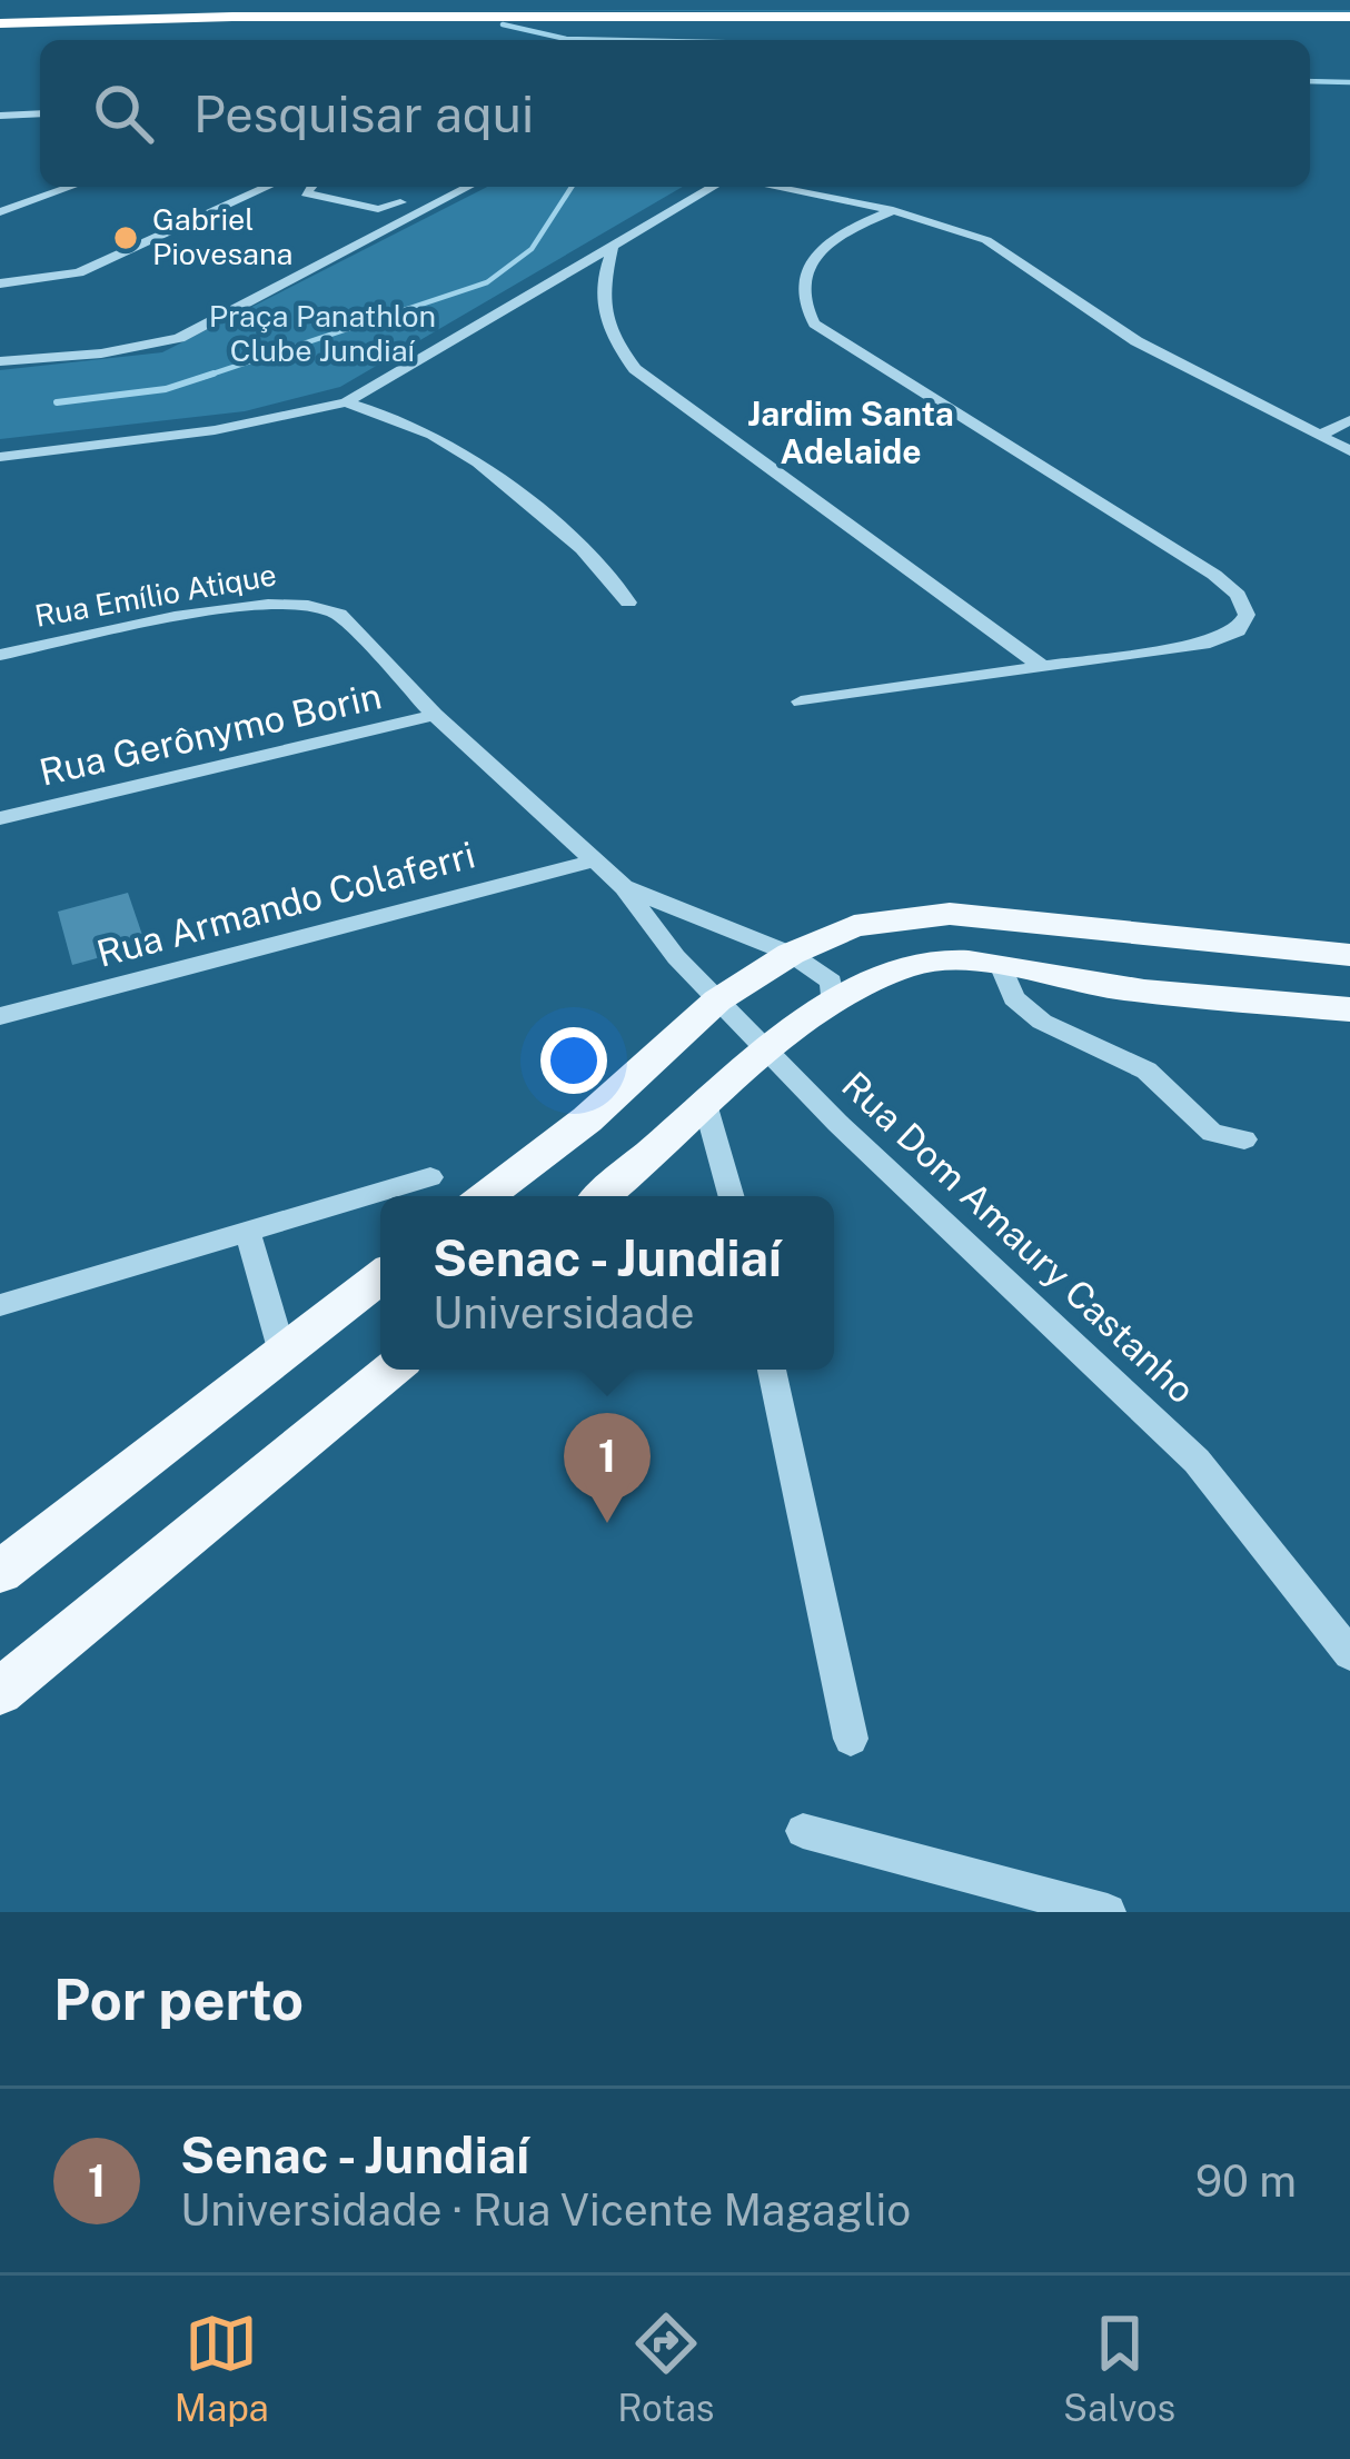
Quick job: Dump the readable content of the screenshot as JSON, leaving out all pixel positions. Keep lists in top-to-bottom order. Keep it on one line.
{"streets":{"street":["Rua Emílio Atique","Rua Gerônymo Borin","Rua Armando Colaferri","Rua Dom Amaury Castanho"]},"crossings":[["Rua Emílio Atique","Rua Dom Amaury Castanho"],["Rua Gerônymo Borin","Rua Dom Amaury Castanho"],["Rua Armando Colaferri","Rua Dom Amaury Castanho"]],"districts":["Jardim Santa Adelaide"],"parks":["Praça Panathlon Clube Jundiaí"],"places":["Gabriel Piovesana"],"page":{"search":"Pesquisar aqui","popup":["Senac - Jundiaí","Universidade"],"pins":"1","heading":"Por perto","list":[{"mark":"1","name":"Senac - Jundiaí","note":"Universidade · Rua Vicente Magaglio","value":"90 m"}],"nav":["Mapa","Rotas","Salvos"]}}
